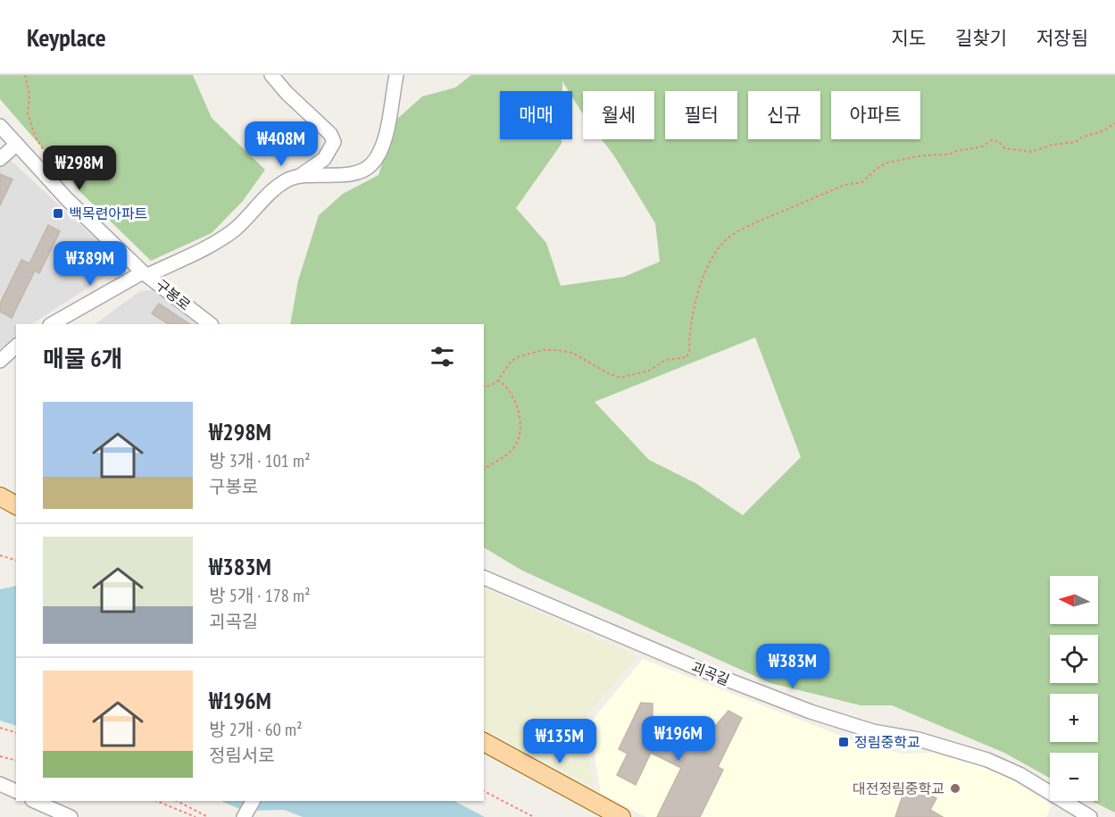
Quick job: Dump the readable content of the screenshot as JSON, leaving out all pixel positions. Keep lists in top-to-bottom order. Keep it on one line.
{"streets":{"street":["구봉로","괴곡길"]},"places":{"transit":["백목련아파트","정림중학교"],"other":["대전정림중학교"]},"north":"left","page":{"header":"Keyplace","nav":["지도","길찾기","저장됨"],"chip":["매매","월세","필터","신규","아파트"],"price":["₩408M","₩298M","₩389M","₩383M","₩196M","₩135M"],"heading":"매물 6개","list":[{"name":"₩298M","note":"방 3개 · 101 m² · 구봉로"},{"name":"₩383M","note":"방 5개 · 178 m² · 괴곡길"},{"name":"₩196M","note":"방 2개 · 60 m² · 정림서로"}],"map_buttons":["+","−"]}}
